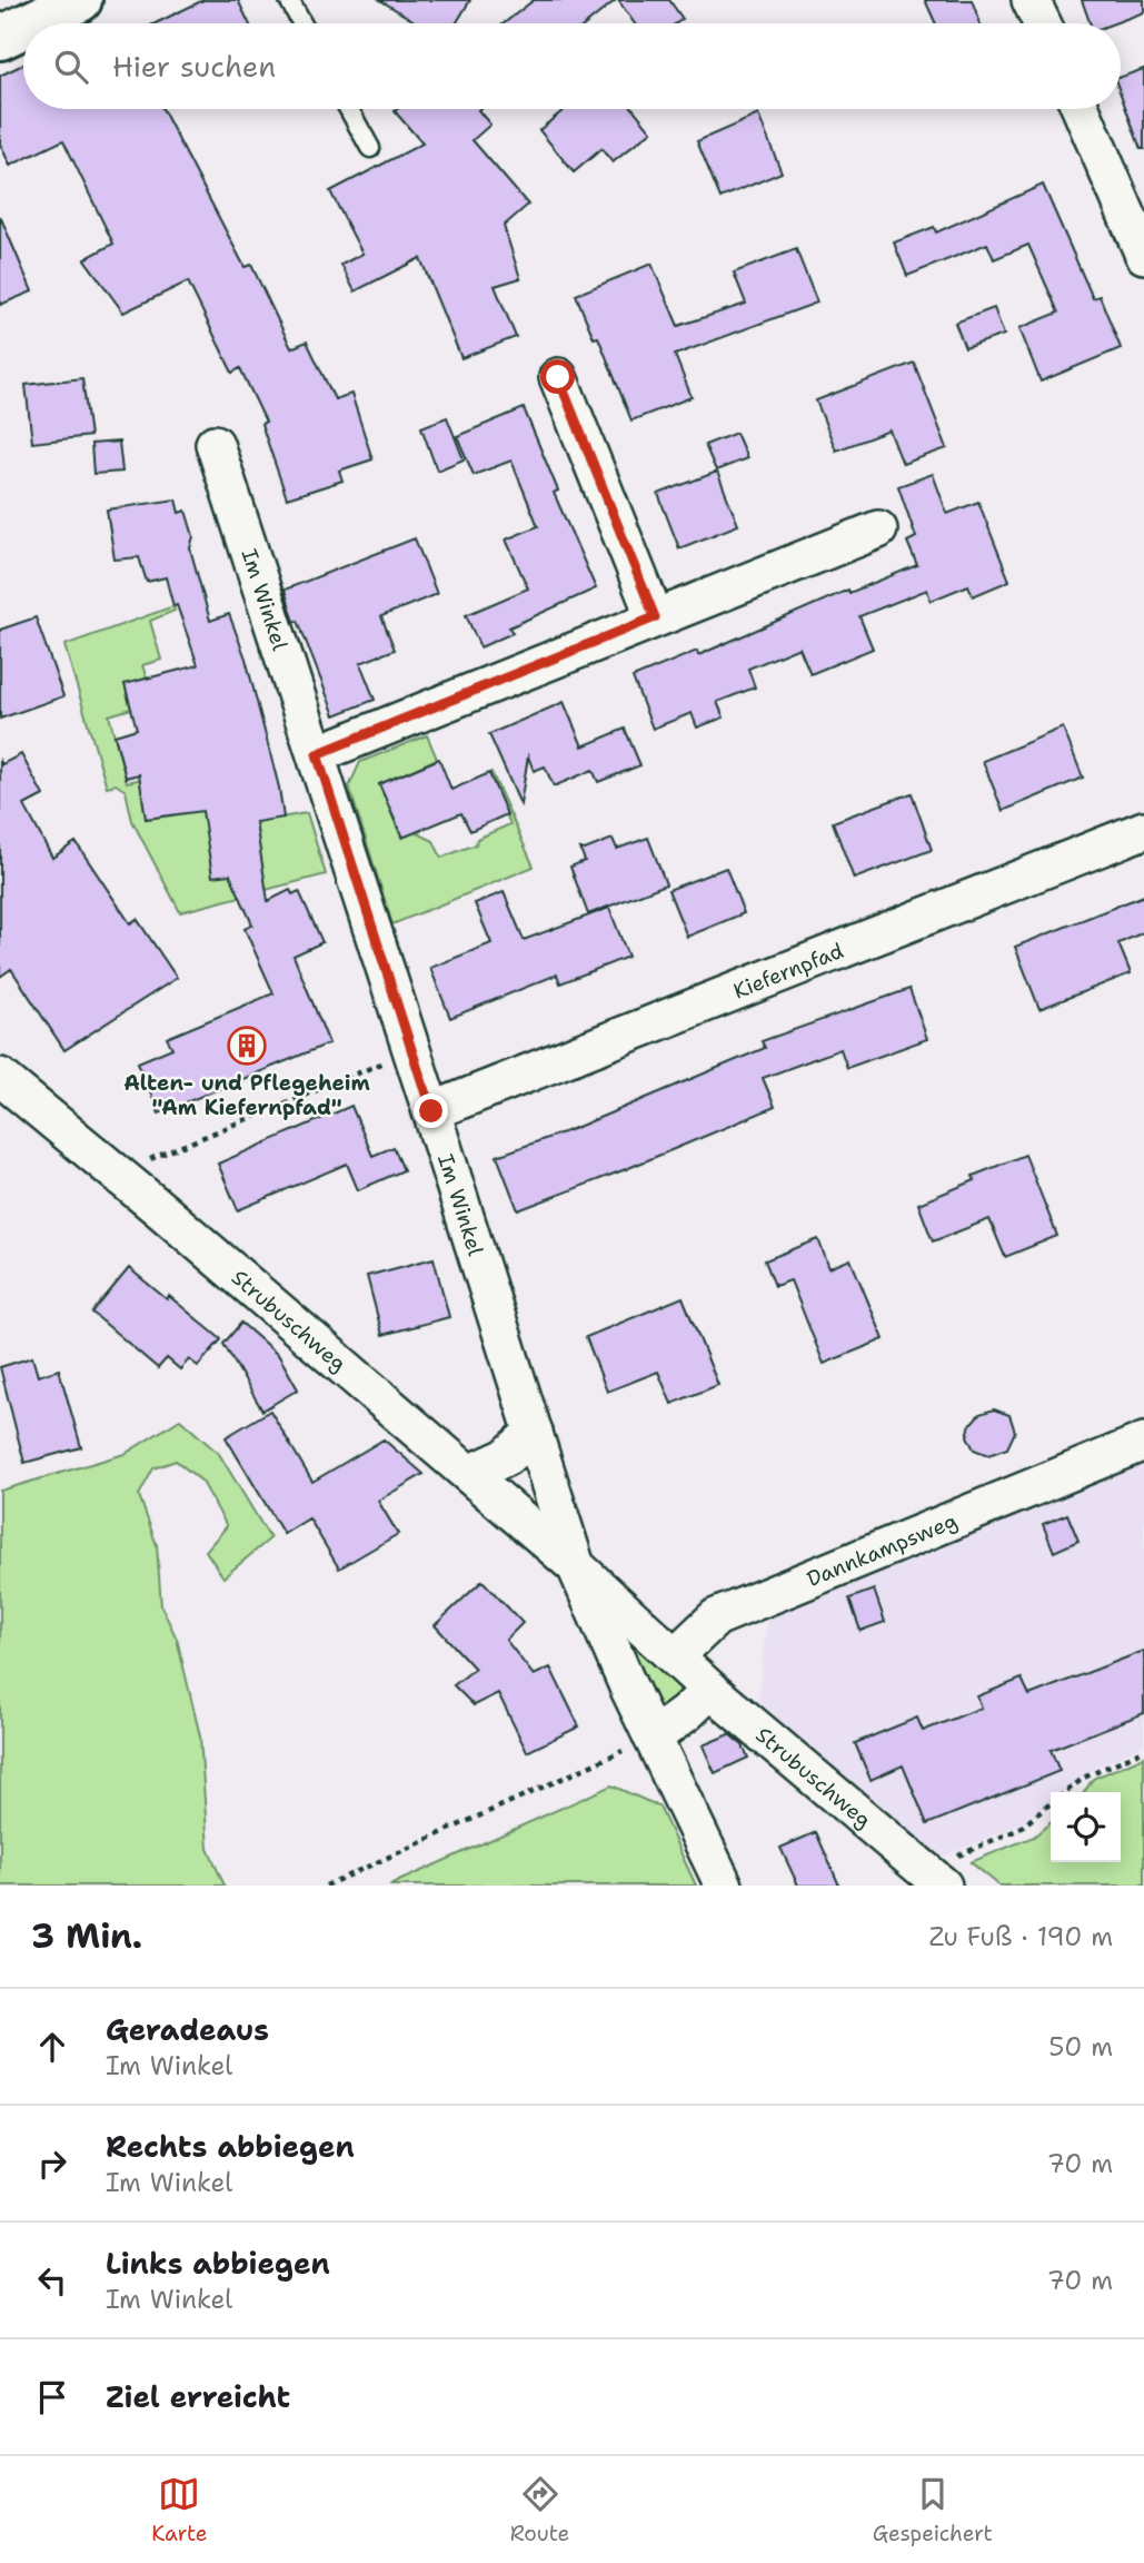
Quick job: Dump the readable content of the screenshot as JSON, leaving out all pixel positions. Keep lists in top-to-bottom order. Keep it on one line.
{"streets":{"street":["Im Winkel","Kiefernpfad","Strubuschweg","Dannkampsweg"]},"crossings":[["Im Winkel","Kiefernpfad"],["Im Winkel","Strubuschweg"],["Strubuschweg","Dannkampsweg"]],"places":{"building":["Alten- und Pflegeheim \"Am Kiefernpfad\""]},"page":{"search":"Hier suchen","heading":["3 Min.","Zu Fuß · 190 m"],"list":[["Geradeaus","Im Winkel","50 m"],["Rechts abbiegen","Im Winkel","70 m"],["Links abbiegen","Im Winkel","70 m"],"Ziel erreicht"],"nav":["Karte","Route","Gespeichert"]}}
